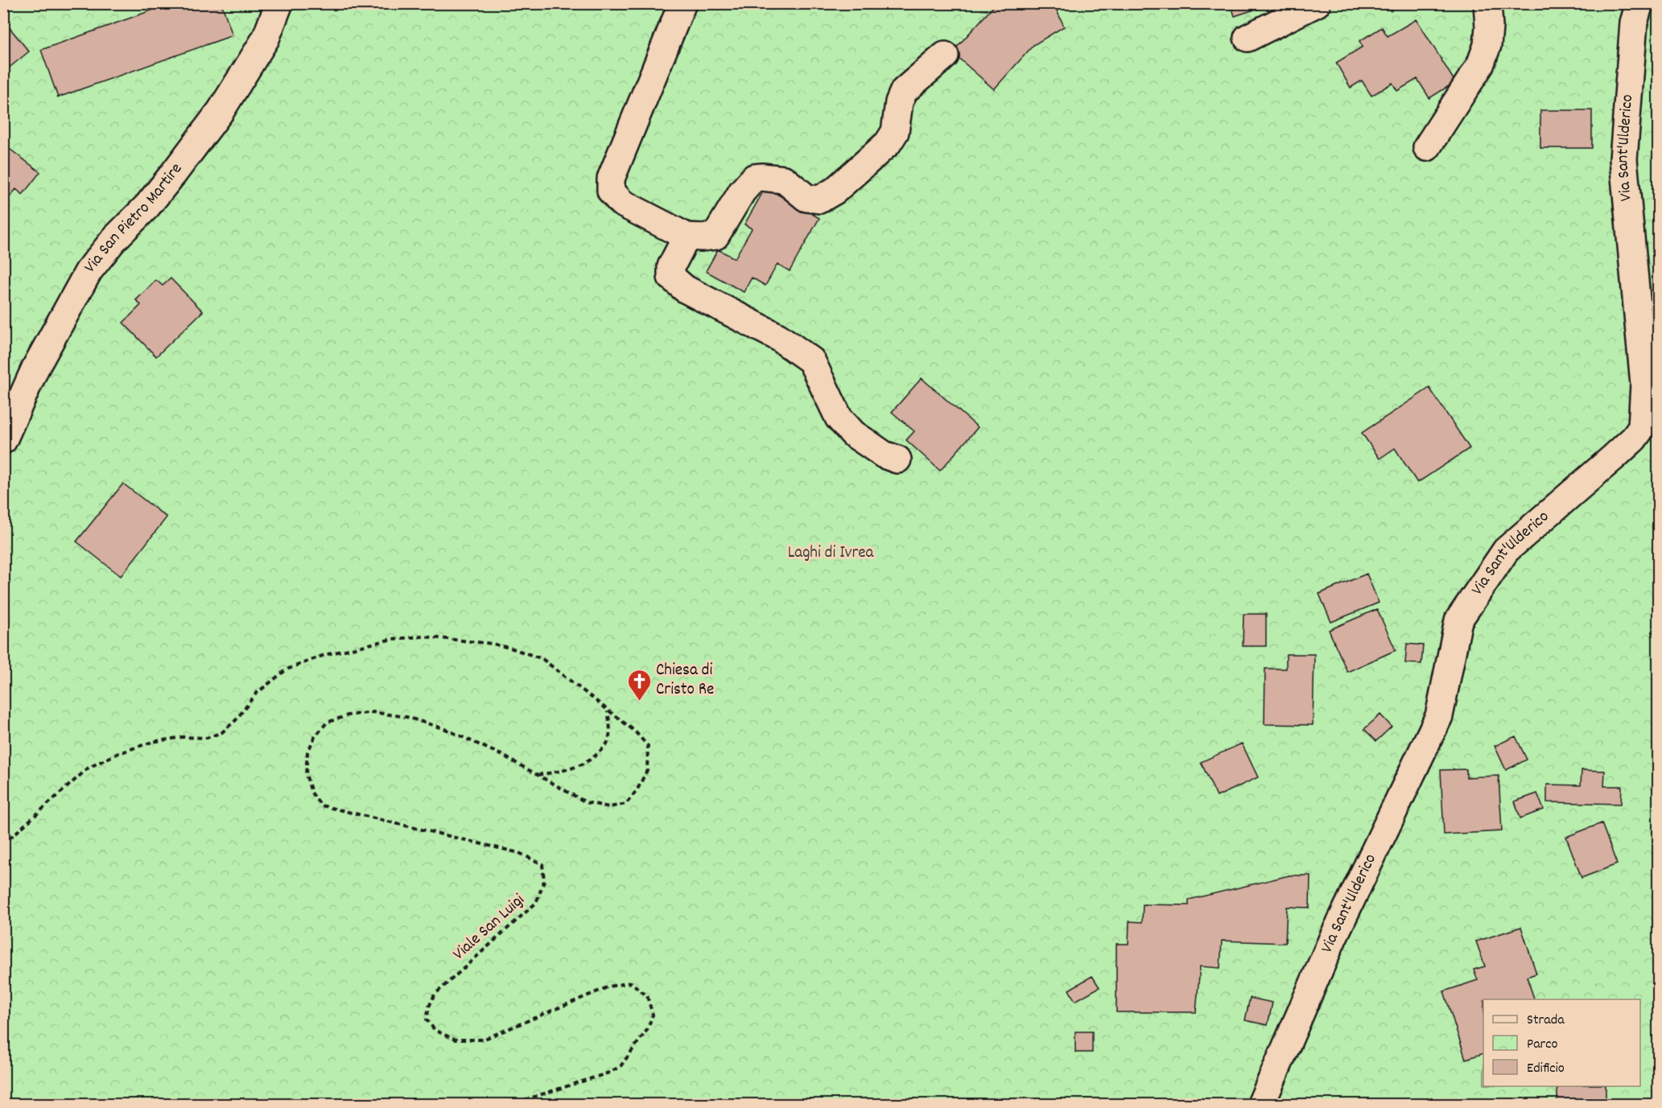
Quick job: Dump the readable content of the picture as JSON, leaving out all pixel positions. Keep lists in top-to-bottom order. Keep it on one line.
{"streets":{"street":["Via Sant'Ulderico","Via San Pietro Martire"],"path":["Viale San Luigi"]},"parks":["Laghi di Ivrea"],"places":{"church":["Chiesa di Cristo Re"]},"legend":["Strada","Parco","Edificio"]}
